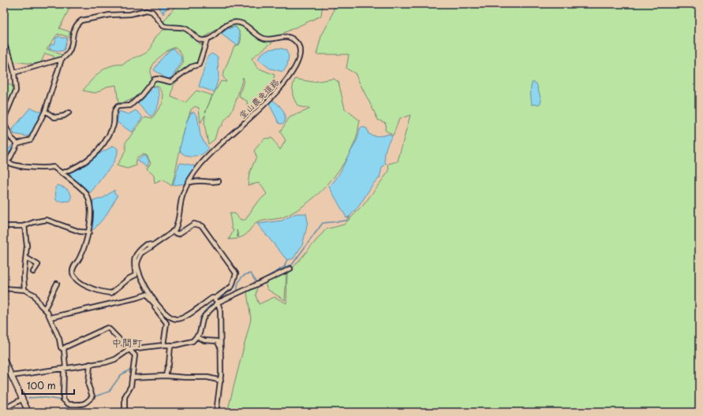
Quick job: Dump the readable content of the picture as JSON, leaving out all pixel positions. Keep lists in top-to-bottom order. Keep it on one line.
{"streets":{"street":["堂山農免道路"]},"districts":["中間町"],"scale_bar":"100 m"}
